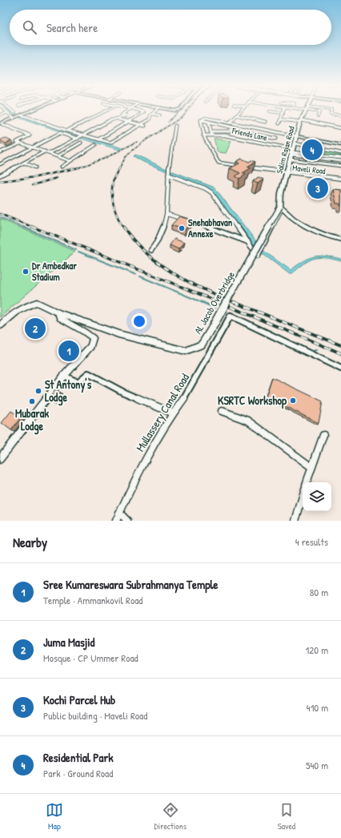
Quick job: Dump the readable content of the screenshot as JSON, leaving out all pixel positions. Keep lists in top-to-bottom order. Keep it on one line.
{"streets":{"main road":["Salim Rajan Road","AL Jacob Overbridge"],"street":["Friends Lane","Maveli Road","Mullassery Canal Road"]},"crossings":[["Friends Lane","Salim Rajan Road"],["Salim Rajan Road","Maveli Road"],["Salim Rajan Road","AL Jacob Overbridge"]],"places":["Snehabhavan Annexe","Dr Ambedkar Stadium","St Antony's Lodge","KSRTC Workshop","Mubarak Lodge"],"page":{"search":"Search here","pins":["4","3","2","1"],"heading":["Nearby","4 results"],"list":[{"mark":"1","name":"Sree Kumareswara Subrahmanya Temple","note":"Temple · Ammankovil Road","value":"80 m"},{"mark":"2","name":"Juma Masjid","note":"Mosque · CP Ummer Road","value":"120 m"},{"mark":"3","name":"Kochi Parcel Hub","note":"Public building · Maveli Road","value":"410 m"},{"mark":"4","name":"Residential Park","note":"Park · Ground Road","value":"540 m"}],"nav":["Map","Directions","Saved"]}}
